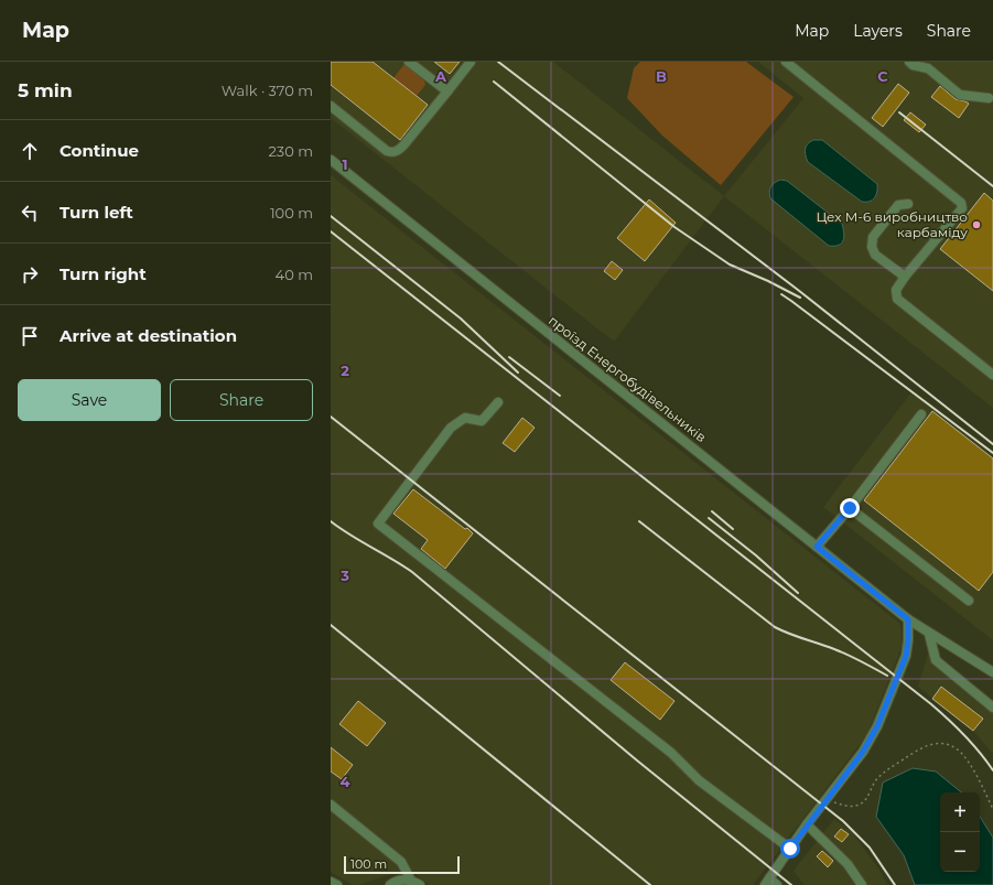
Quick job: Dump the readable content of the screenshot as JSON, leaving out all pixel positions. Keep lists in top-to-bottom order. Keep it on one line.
{"streets":{"street":["проїзд Енергобудівельників"]},"places":["Цех М-6 виробництво карбаміду"],"scale_bar":"100 m","page":{"header":"Map","nav":["Map","Layers","Share"],"heading":["5 min","Walk · 370 m"],"list":[["Continue","230 m"],["Turn left","100 m"],["Turn right","40 m"],"Arrive at destination"],"buttons":["Save","Share"],"map_buttons":["+","−"],"scale":"100 m"},"grid":{"columns":["A","B","C"],"rows":["1","2","3","4"]}}
